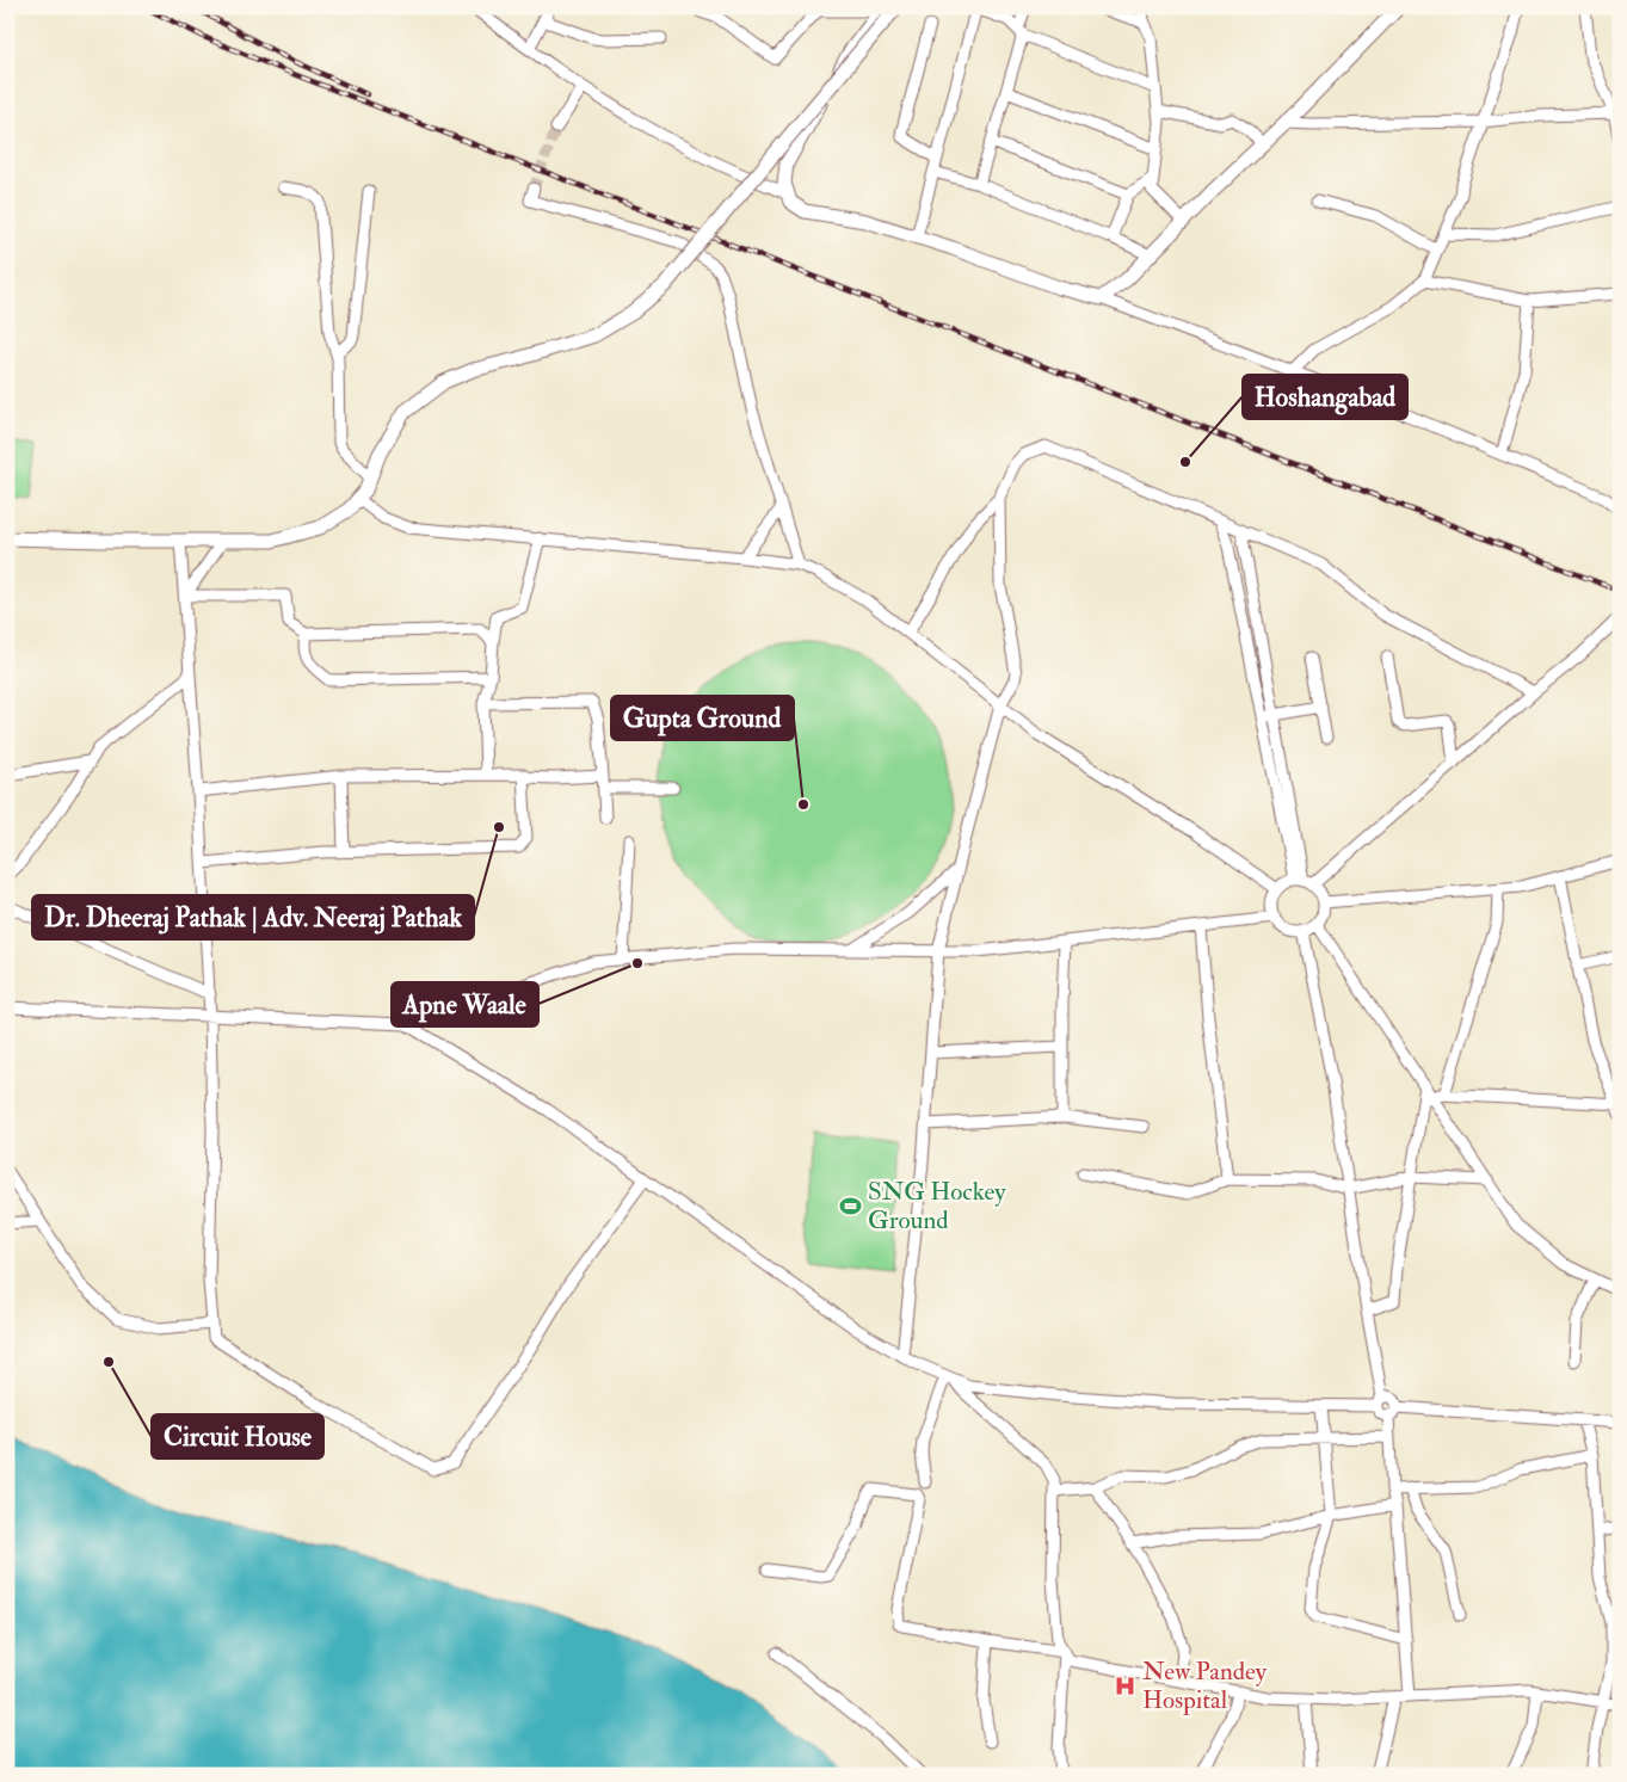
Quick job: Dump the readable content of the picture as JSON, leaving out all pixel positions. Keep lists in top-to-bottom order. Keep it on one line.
{"places":{"other":["Hoshangabad","Gupta Ground","Dr. Dheeraj Pathak | Adv. Neeraj Pathak","Apne Waale","Circuit House"],"sports":["SNG Hockey Ground"],"hospital":["New Pandey Hospital"]}}
